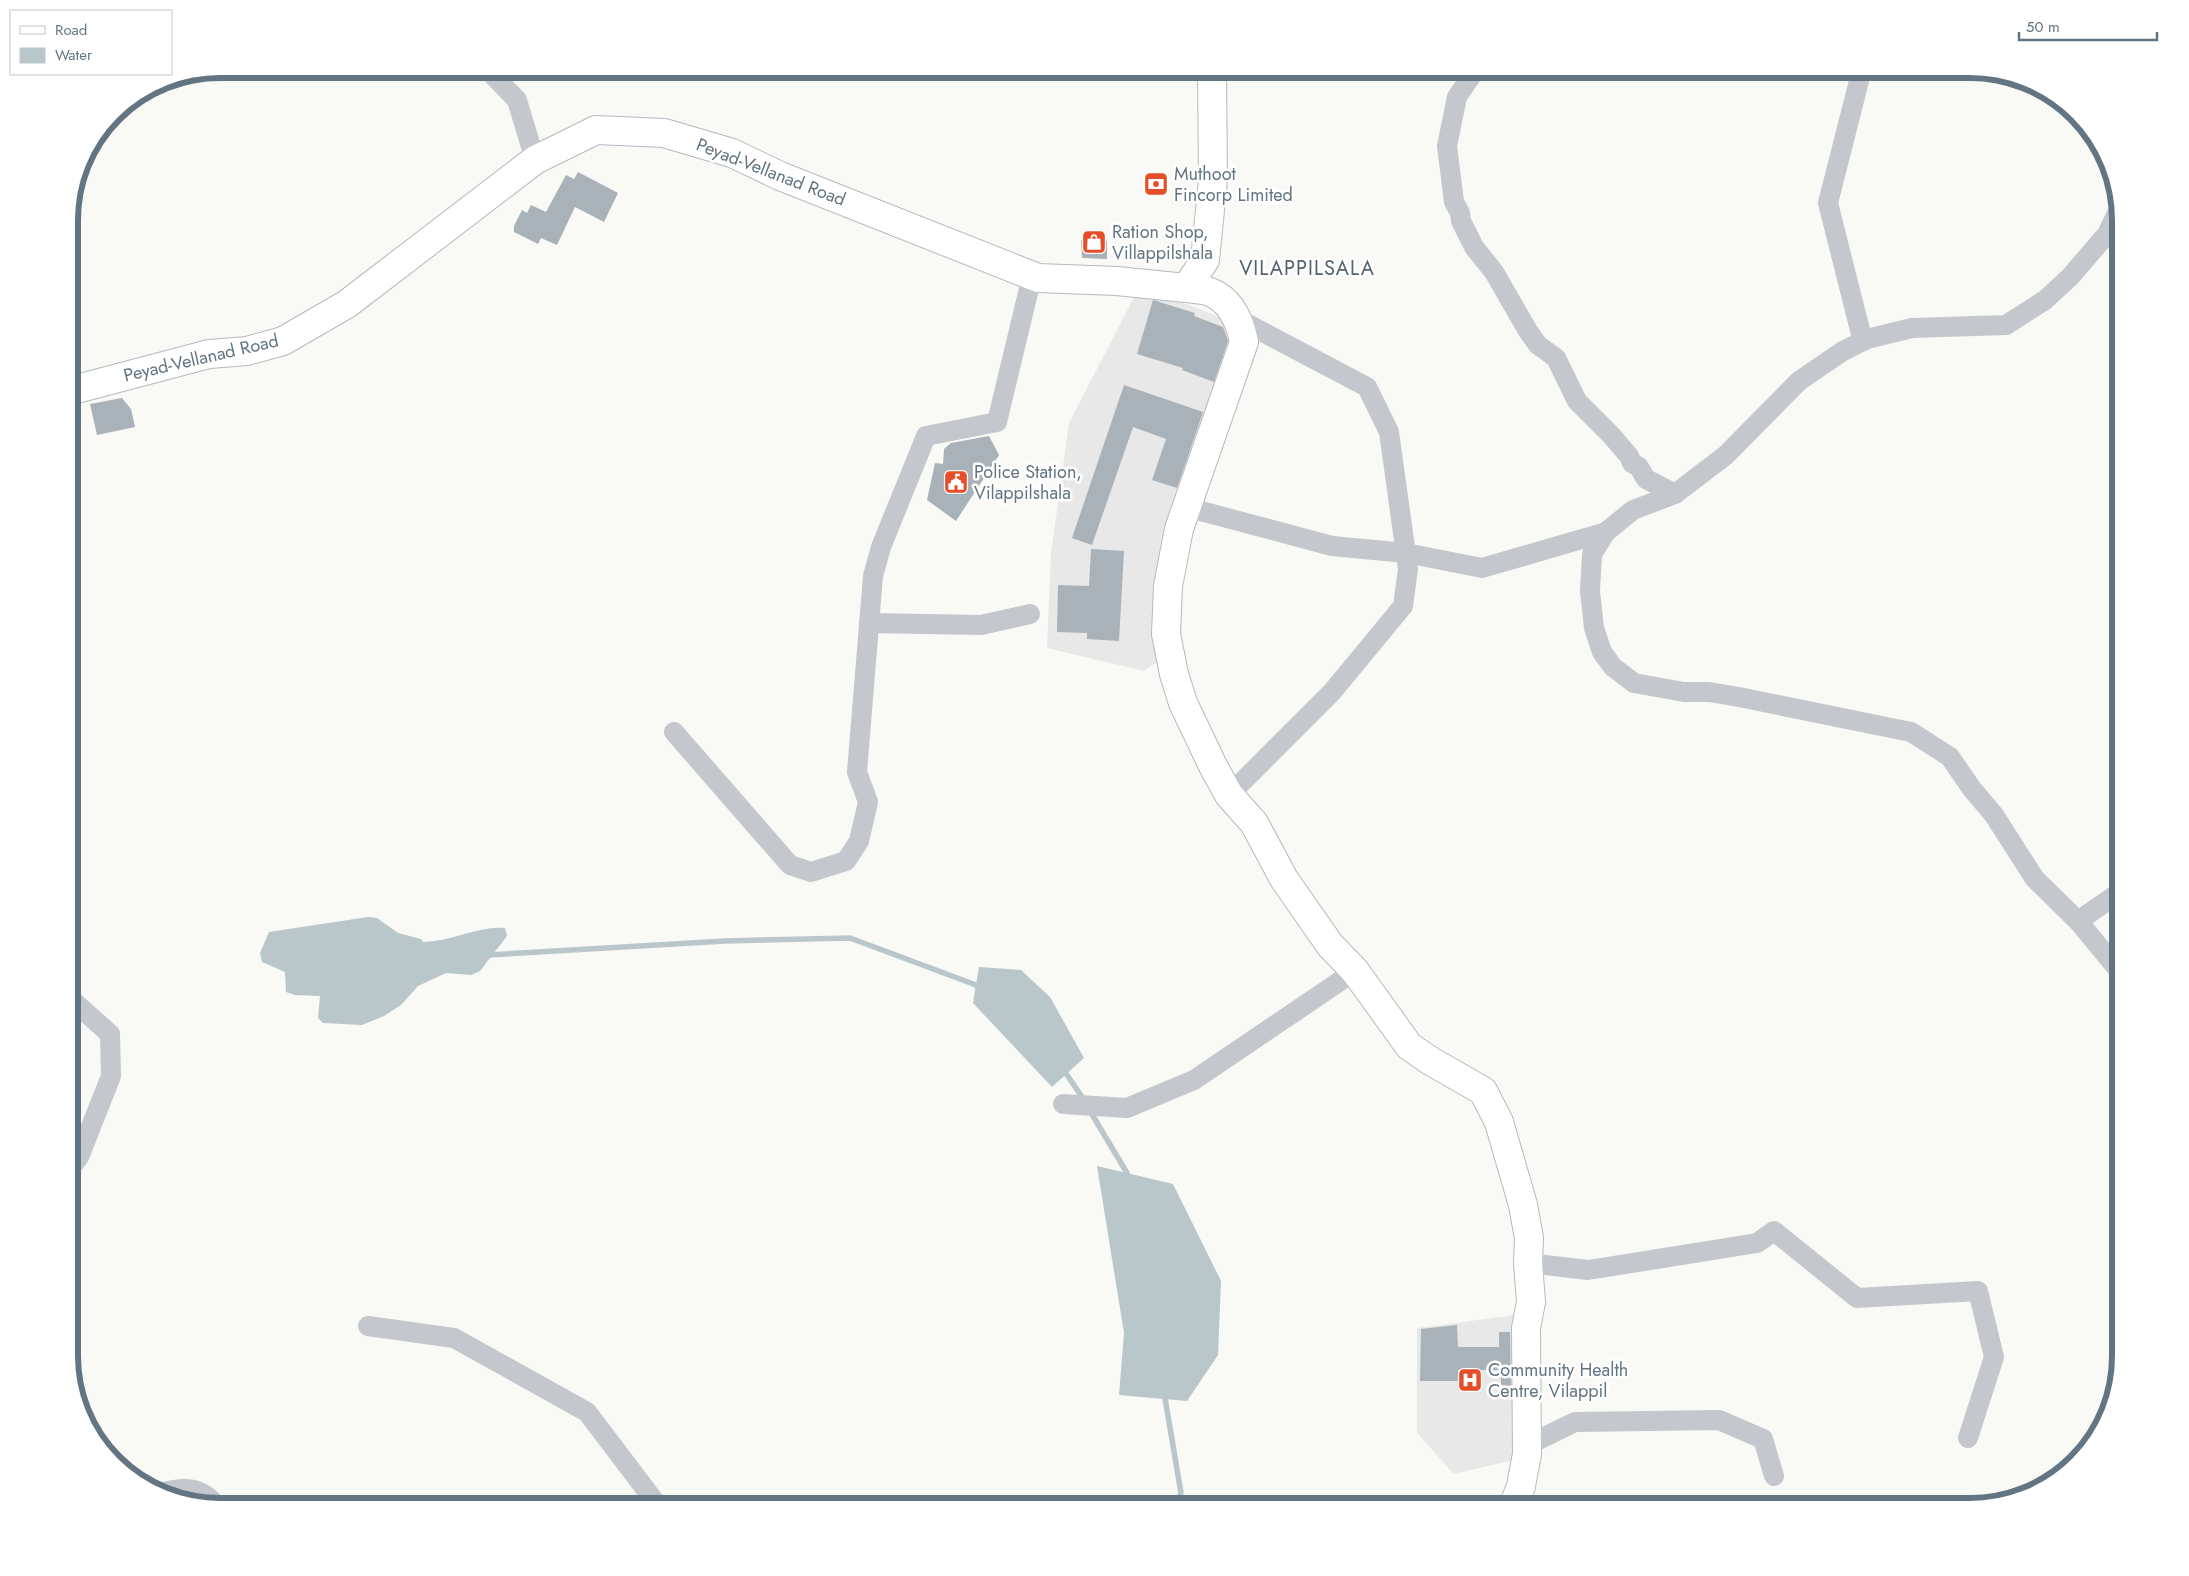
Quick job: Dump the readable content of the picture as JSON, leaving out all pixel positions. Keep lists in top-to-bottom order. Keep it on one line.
{"streets":{"main road":["Peyad-Vellanad Road"]},"districts":["VILAPPILSALA"],"places":{"bank":["Muthoot Fincorp Limited"],"shop":["Ration Shop, Villappilshala"],"public building":["Police Station, Vilappilshala"],"hospital":["Community Health Centre, Vilappil"]},"legend":["Road","Water"],"scale_bar":"50 m"}
